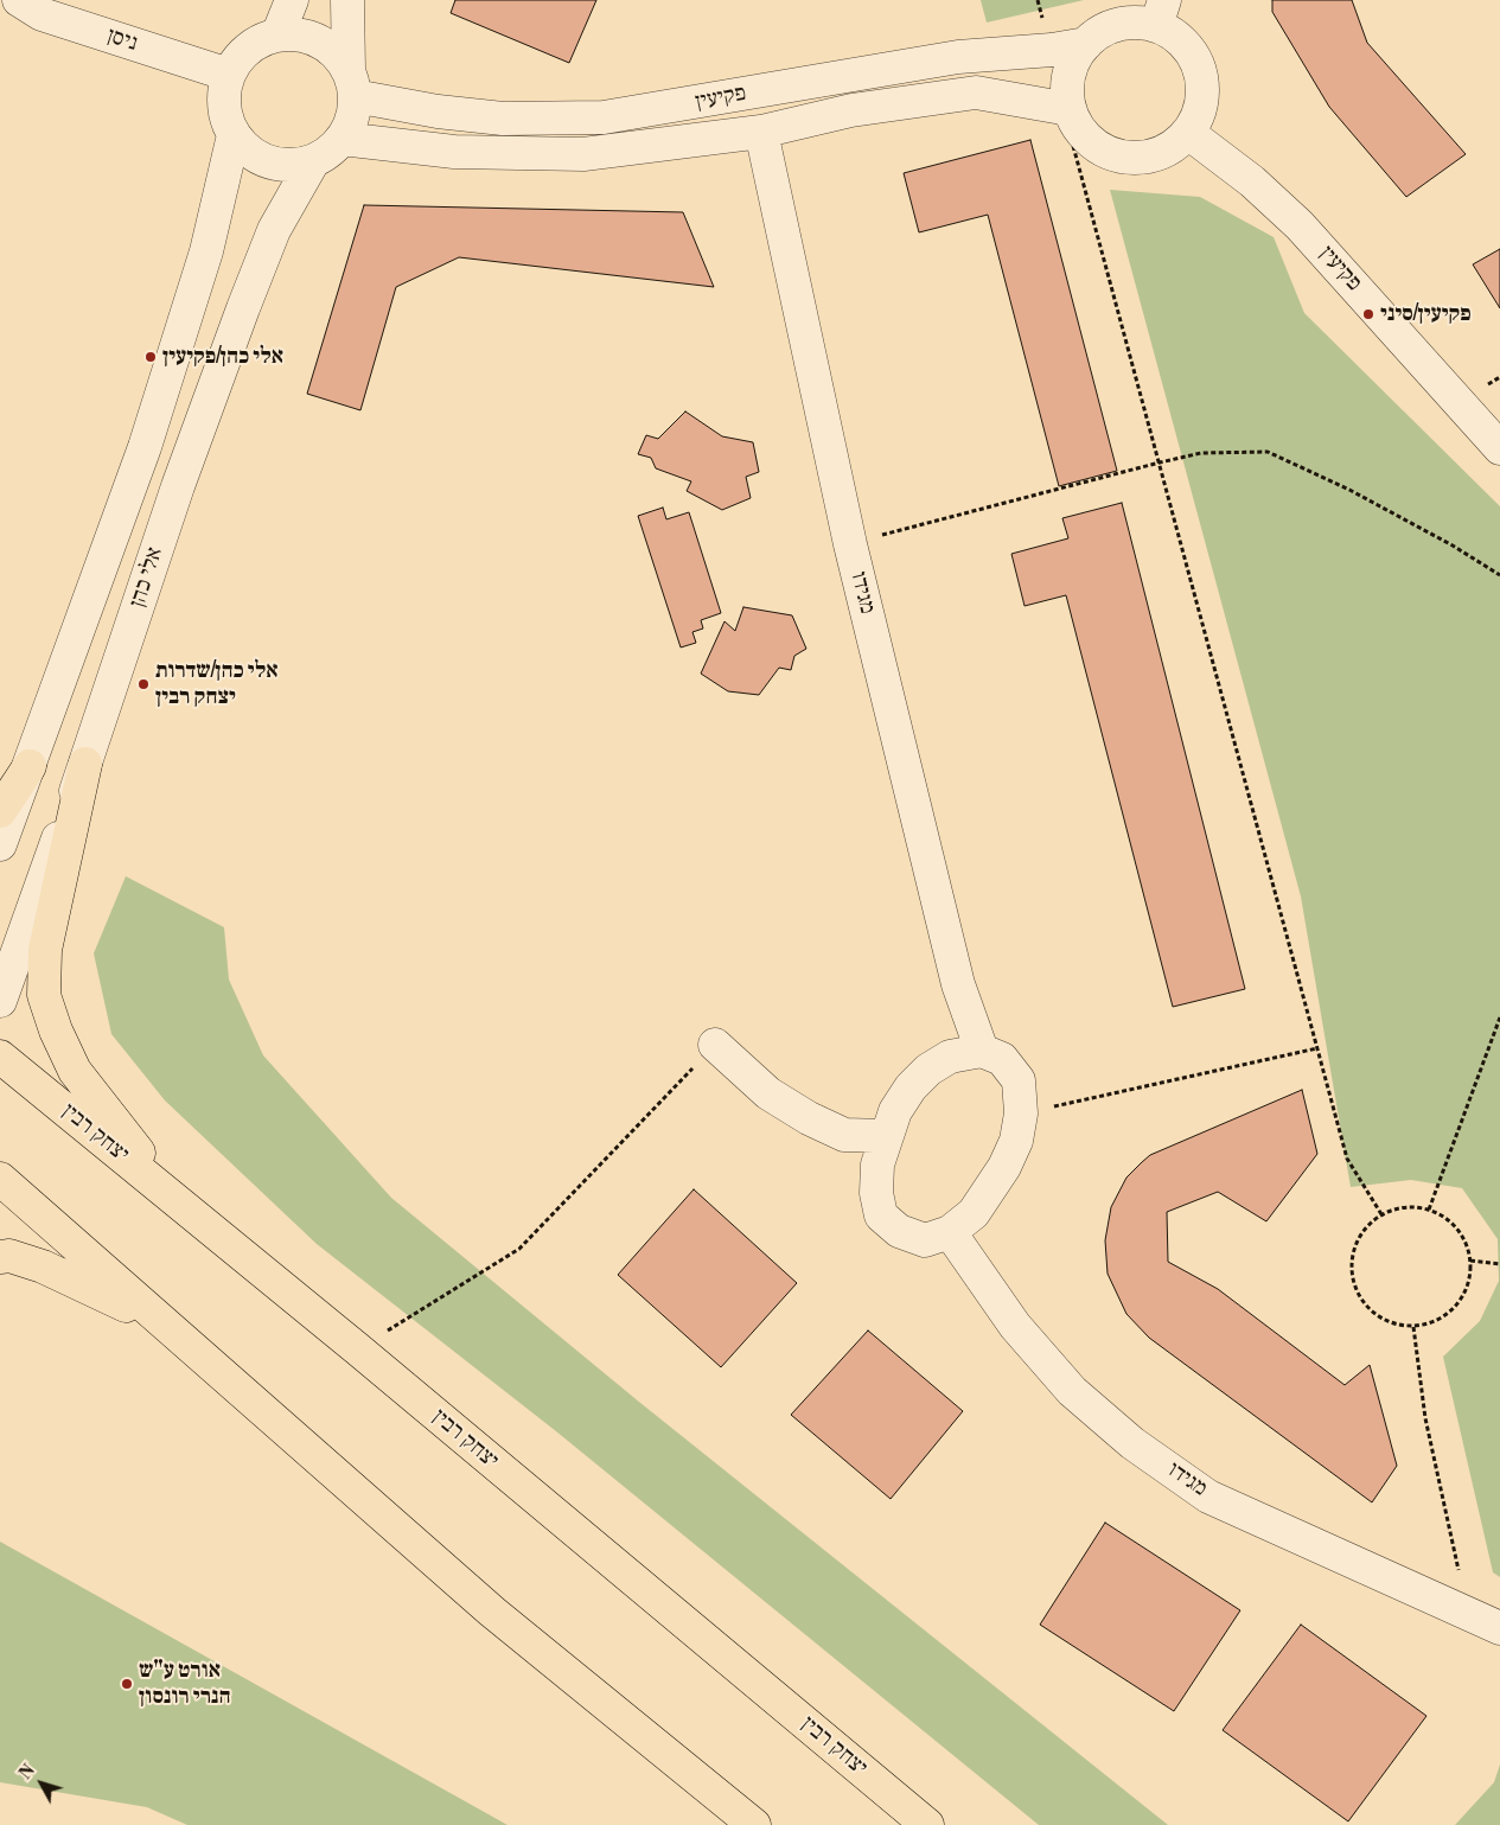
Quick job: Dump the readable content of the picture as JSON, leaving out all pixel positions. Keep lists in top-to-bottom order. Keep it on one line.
{"streets":{"main road":["יצחק רבין"],"street":["ניסן","פקיעין","אלי כהן","מגידו"]},"crossings":[["ניסן","פקיעין"],["ניסן","אלי כהן"],["פקיעין","אלי כהן"],["פקיעין","מגידו"]],"places":["פקיעין/סיני","אלי כהן/פקיעין","אלי כהן/שדרות יצחק רבין","אורט ע\"ש הנרי רונסון"],"north":"top left"}
